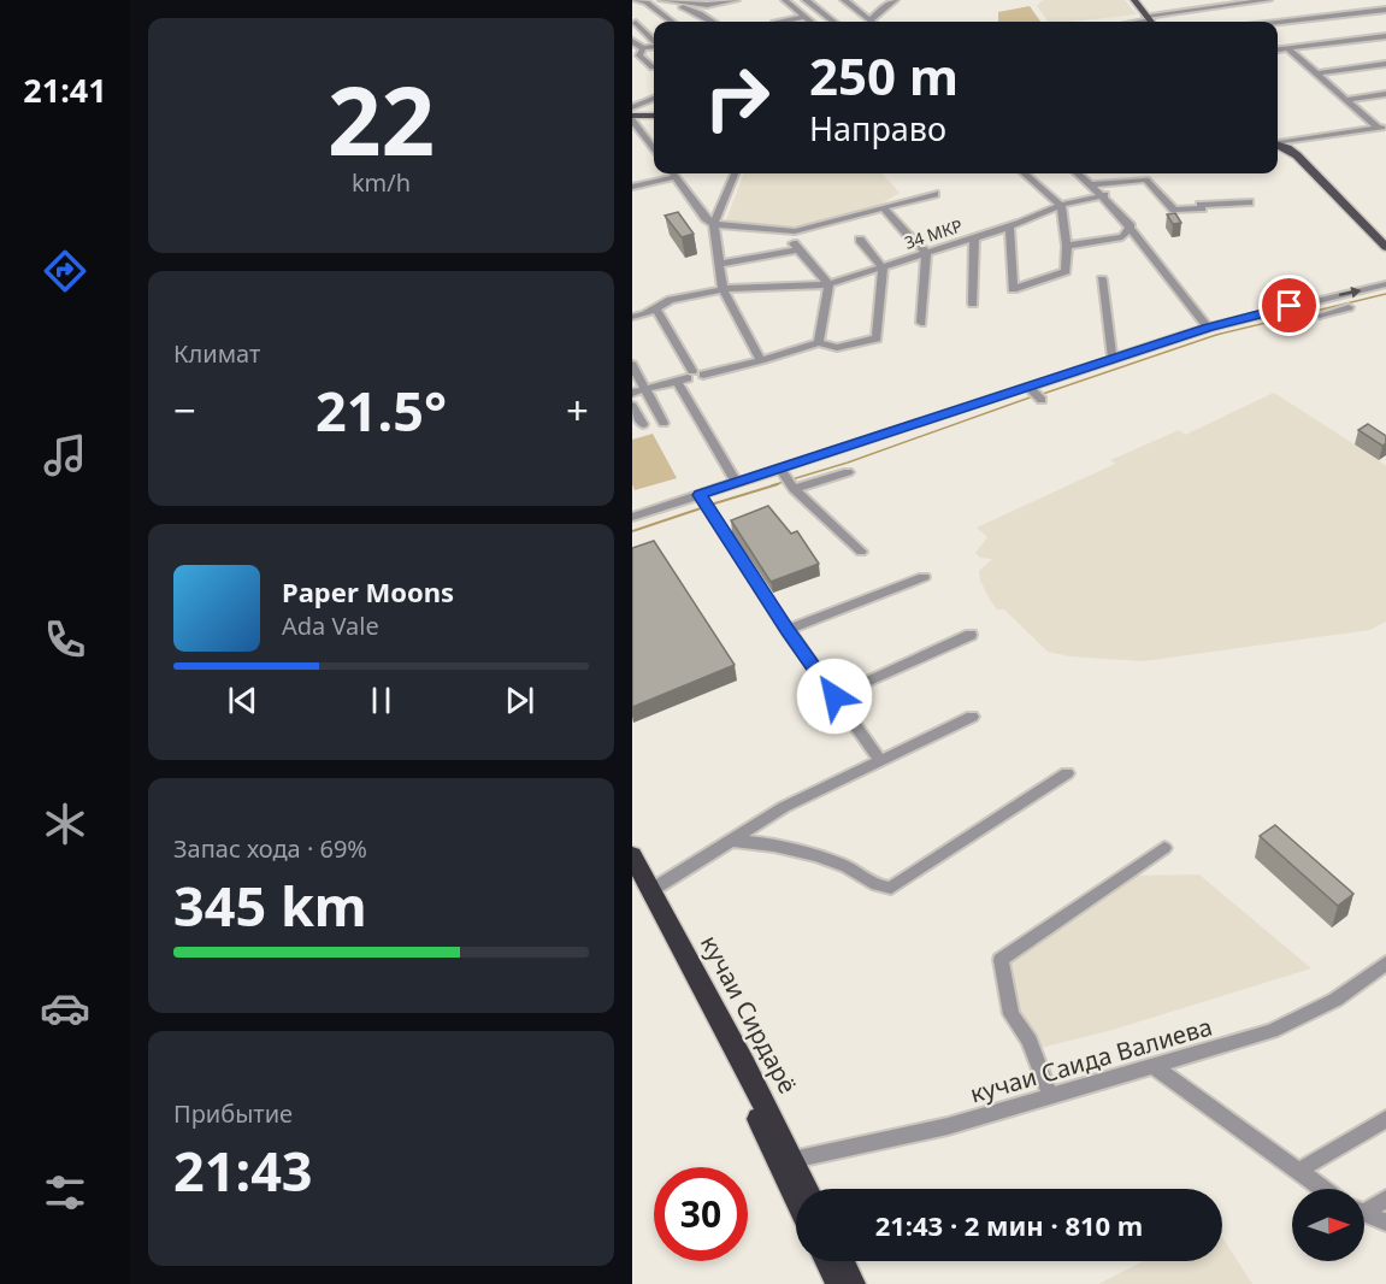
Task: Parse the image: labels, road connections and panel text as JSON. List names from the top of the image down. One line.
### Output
{"streets":{"street":["34 МКР","кучаи Саида Валиева"]},"north":"right","page":{"tabs":"21:41","tile":[["22","km/h"],"Климат",["Запас хода · 69%","345 km"],["Прибытие","21:43"]],"turn":["250 m","Направо"],"heat":["−","21.5°","+"],"song":["Paper Moons","Ada Vale"],"limit":"30","trip":"21:43 · 2 мин · 810 m"}}
